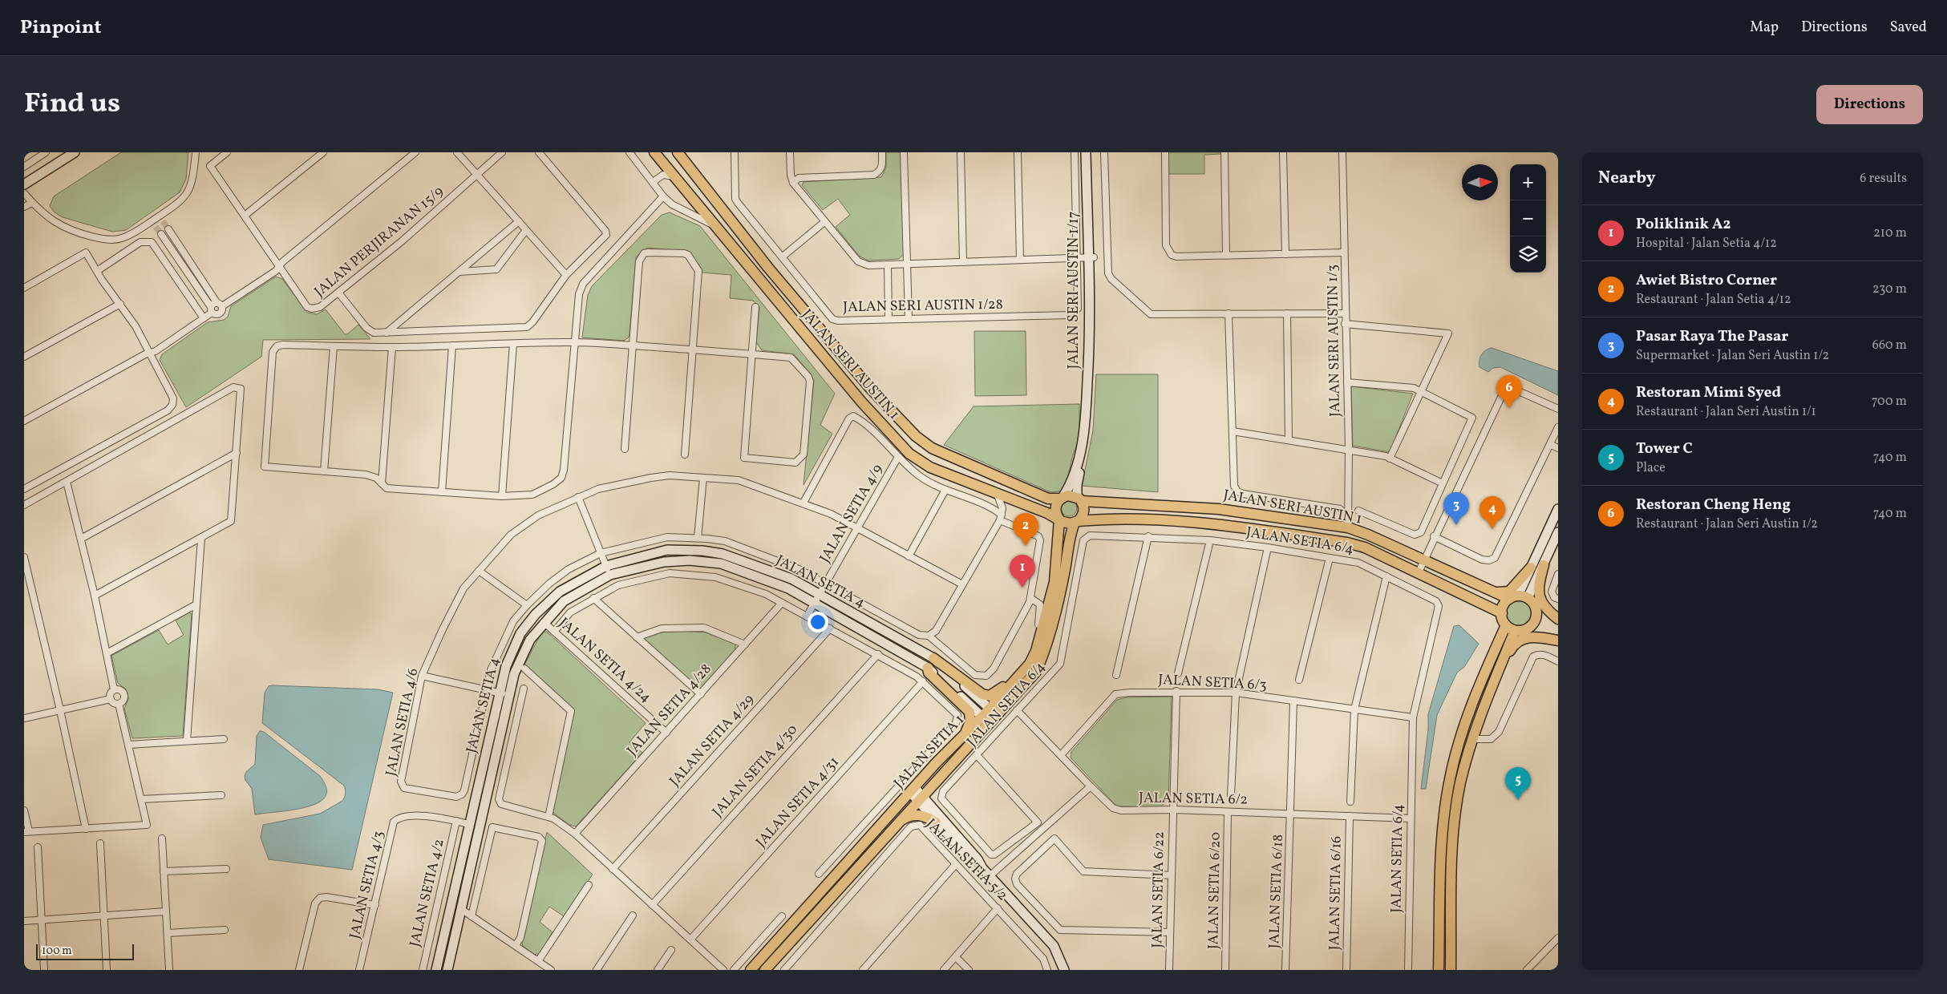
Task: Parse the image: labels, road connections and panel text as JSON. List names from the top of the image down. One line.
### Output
{"streets":{"main road":["JALAN SERI AUSTIN 1","JALAN SETIA 1"],"street":["JALAN PERJIRANAN 15/9","JALAN SERI AUSTIN 1/17","JALAN SERI AUSTIN 1/28","JALAN SERI AUSTIN 1/3","JALAN SETIA 4/9","JALAN SETIA 6/4","JALAN SETIA 4","JALAN SETIA 4/24","JALAN SETIA 6/3","JALAN SETIA 4/28","JALAN SETIA 4/6","JALAN SETIA 4/29","JALAN SETIA 4/30","JALAN SETIA 6/2","JALAN SETIA 4/31","JALAN SETIA 5/2","JALAN SETIA 4/3","JALAN SETIA 6/22","JALAN SETIA 6/20","JALAN SETIA 6/18","JALAN SETIA 4/2","JALAN SETIA 6/16"]},"crossings":[["JALAN SERI AUSTIN 1/17","JALAN SERI AUSTIN 1"],["JALAN SERI AUSTIN 1/17","JALAN SETIA 1"],["JALAN SERI AUSTIN 1/3","JALAN SERI AUSTIN 1"],["JALAN SERI AUSTIN 1","JALAN SETIA 1"],["JALAN SETIA 4/9","JALAN SETIA 4"],["JALAN SETIA 4/9","JALAN SETIA 4/6"],["JALAN SETIA 6/4","JALAN SETIA 6/3"],["JALAN SETIA 6/4","JALAN SETIA 6/2"],["JALAN SETIA 4","JALAN SETIA 4/24"],["JALAN SETIA 4","JALAN SETIA 1"],["JALAN SETIA 4","JALAN SETIA 4/3"],["JALAN SETIA 4/24","JALAN SETIA 4/28"],["JALAN SETIA 6/3","JALAN SETIA 6/2"],["JALAN SETIA 6/3","JALAN SETIA 6/22"],["JALAN SETIA 6/3","JALAN SETIA 6/18"],["JALAN SETIA 6/2","JALAN SETIA 6/22"],["JALAN SETIA 6/2","JALAN SETIA 6/20"],["JALAN SETIA 6/2","JALAN SETIA 6/18"],["JALAN SETIA 6/2","JALAN SETIA 6/16"],["JALAN SETIA 4/3","JALAN SETIA 4/2"]],"scale_bar":"100 m","north":"right","page":{"header":"Pinpoint","nav":["Map","Directions","Saved"],"title":"Find us","buttons":"Directions","heading":["Nearby","6 results"],"map_buttons":["+","−"],"list":[{"mark":"1","name":"Poliklinik A2","note":"Hospital · Jalan Setia 4/12","value":"210 m"},{"mark":"2","name":"Awiet Bistro Corner","note":"Restaurant · Jalan Setia 4/12","value":"230 m"},{"mark":"3","name":"Pasar Raya The Pasar","note":"Supermarket · Jalan Seri Austin 1/2","value":"660 m"},{"mark":"4","name":"Restoran Mimi Syed","note":"Restaurant · Jalan Seri Austin 1/1","value":"700 m"},{"mark":"5","name":"Tower C","note":"Place","value":"740 m"},{"mark":"6","name":"Restoran Cheng Heng","note":"Restaurant · Jalan Seri Austin 1/2","value":"740 m"}],"pins":["6","3","4","2","1","5"],"scale":"100 m"}}
